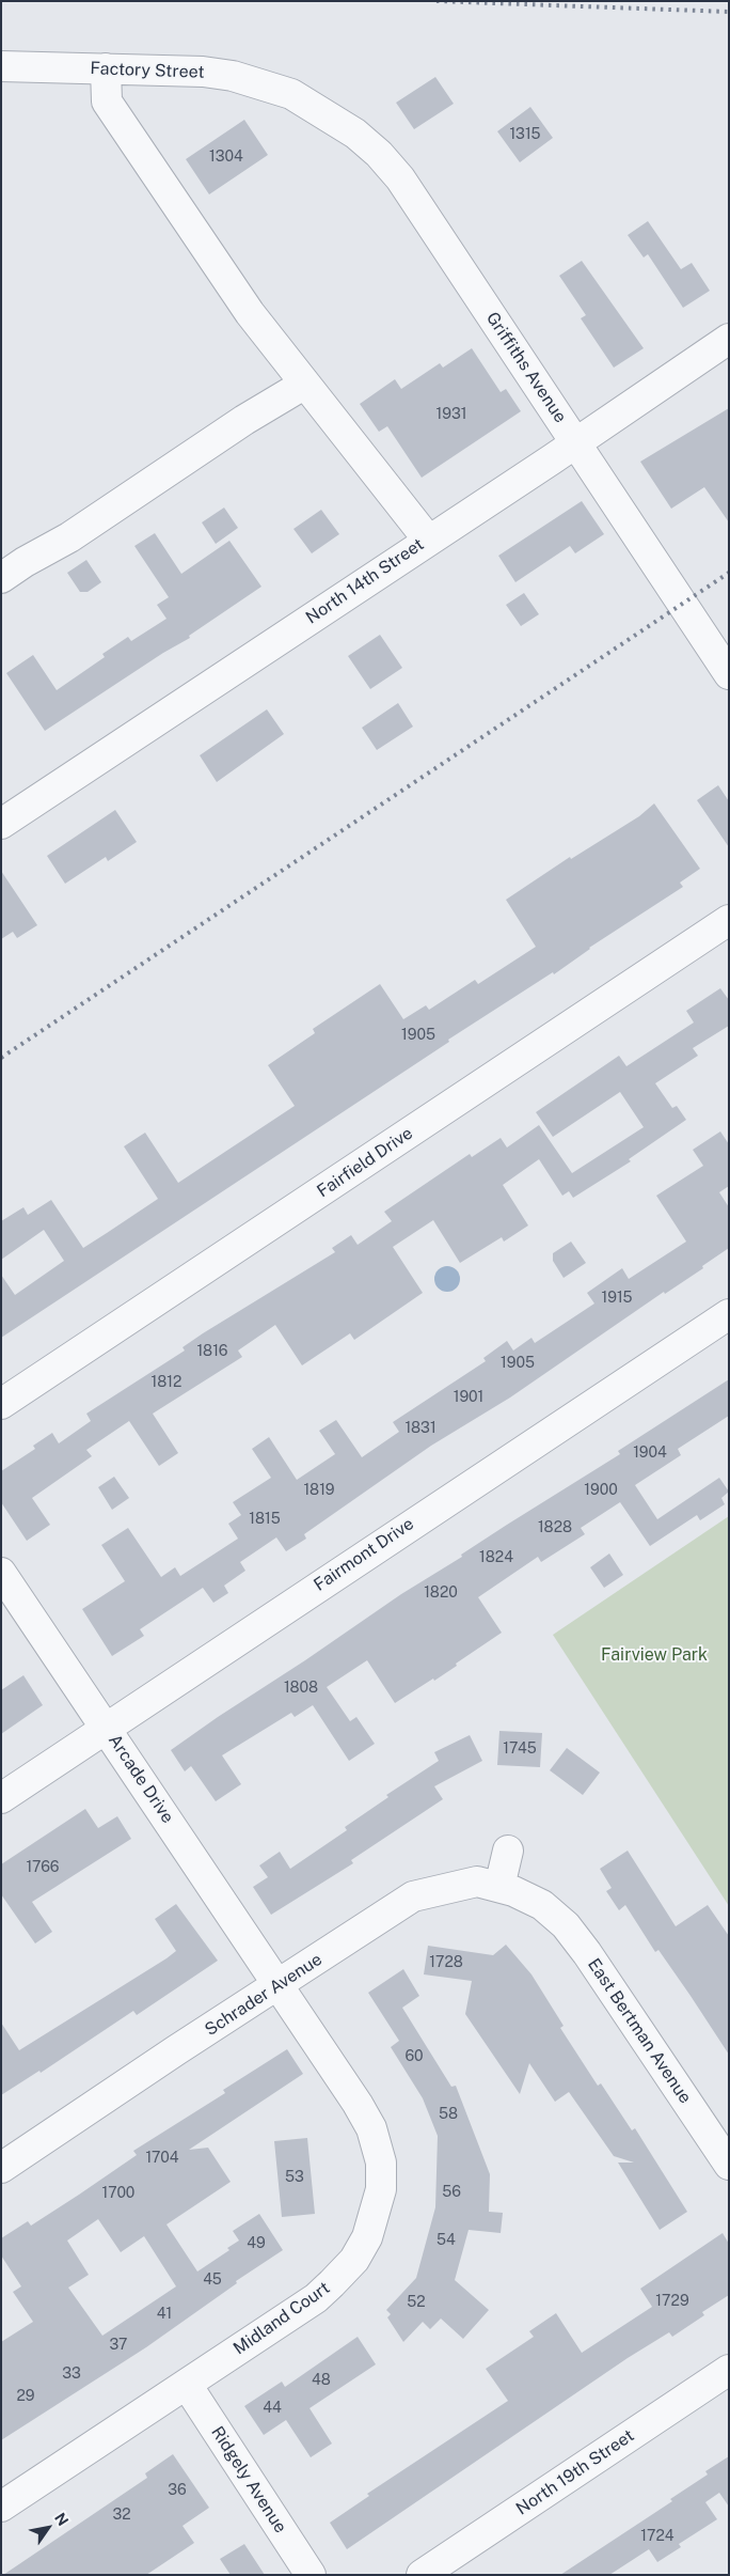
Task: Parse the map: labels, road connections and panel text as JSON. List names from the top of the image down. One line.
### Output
{"streets":{"street":["Factory Street","Griffiths Avenue","North 14th Street","Fairfield Drive","Fairmont Drive","Arcade Drive","Schrader Avenue","East Bertman Avenue","Midland Court","North 19th Street","Ridgely Avenue"]},"crossings":[["Factory Street","Griffiths Avenue"],["Griffiths Avenue","North 14th Street"],["Fairmont Drive","Arcade Drive"],["Arcade Drive","Schrader Avenue"],["Arcade Drive","Midland Court"],["Schrader Avenue","East Bertman Avenue"],["Schrader Avenue","Midland Court"],["Midland Court","Ridgely Avenue"]],"parks":["Fairview Park"],"house_numbers":["1315","1304","1931","1905","1915","1816","1905","1812","1901","1831","1904","1819","1900","1815","1828","1824","1820","1808","1745","1766","1728","60","58","1704","53","56","1700","54","49","45","1729","52","41","37","33","48","29","44","36","32","1724"],"north":"top right"}
